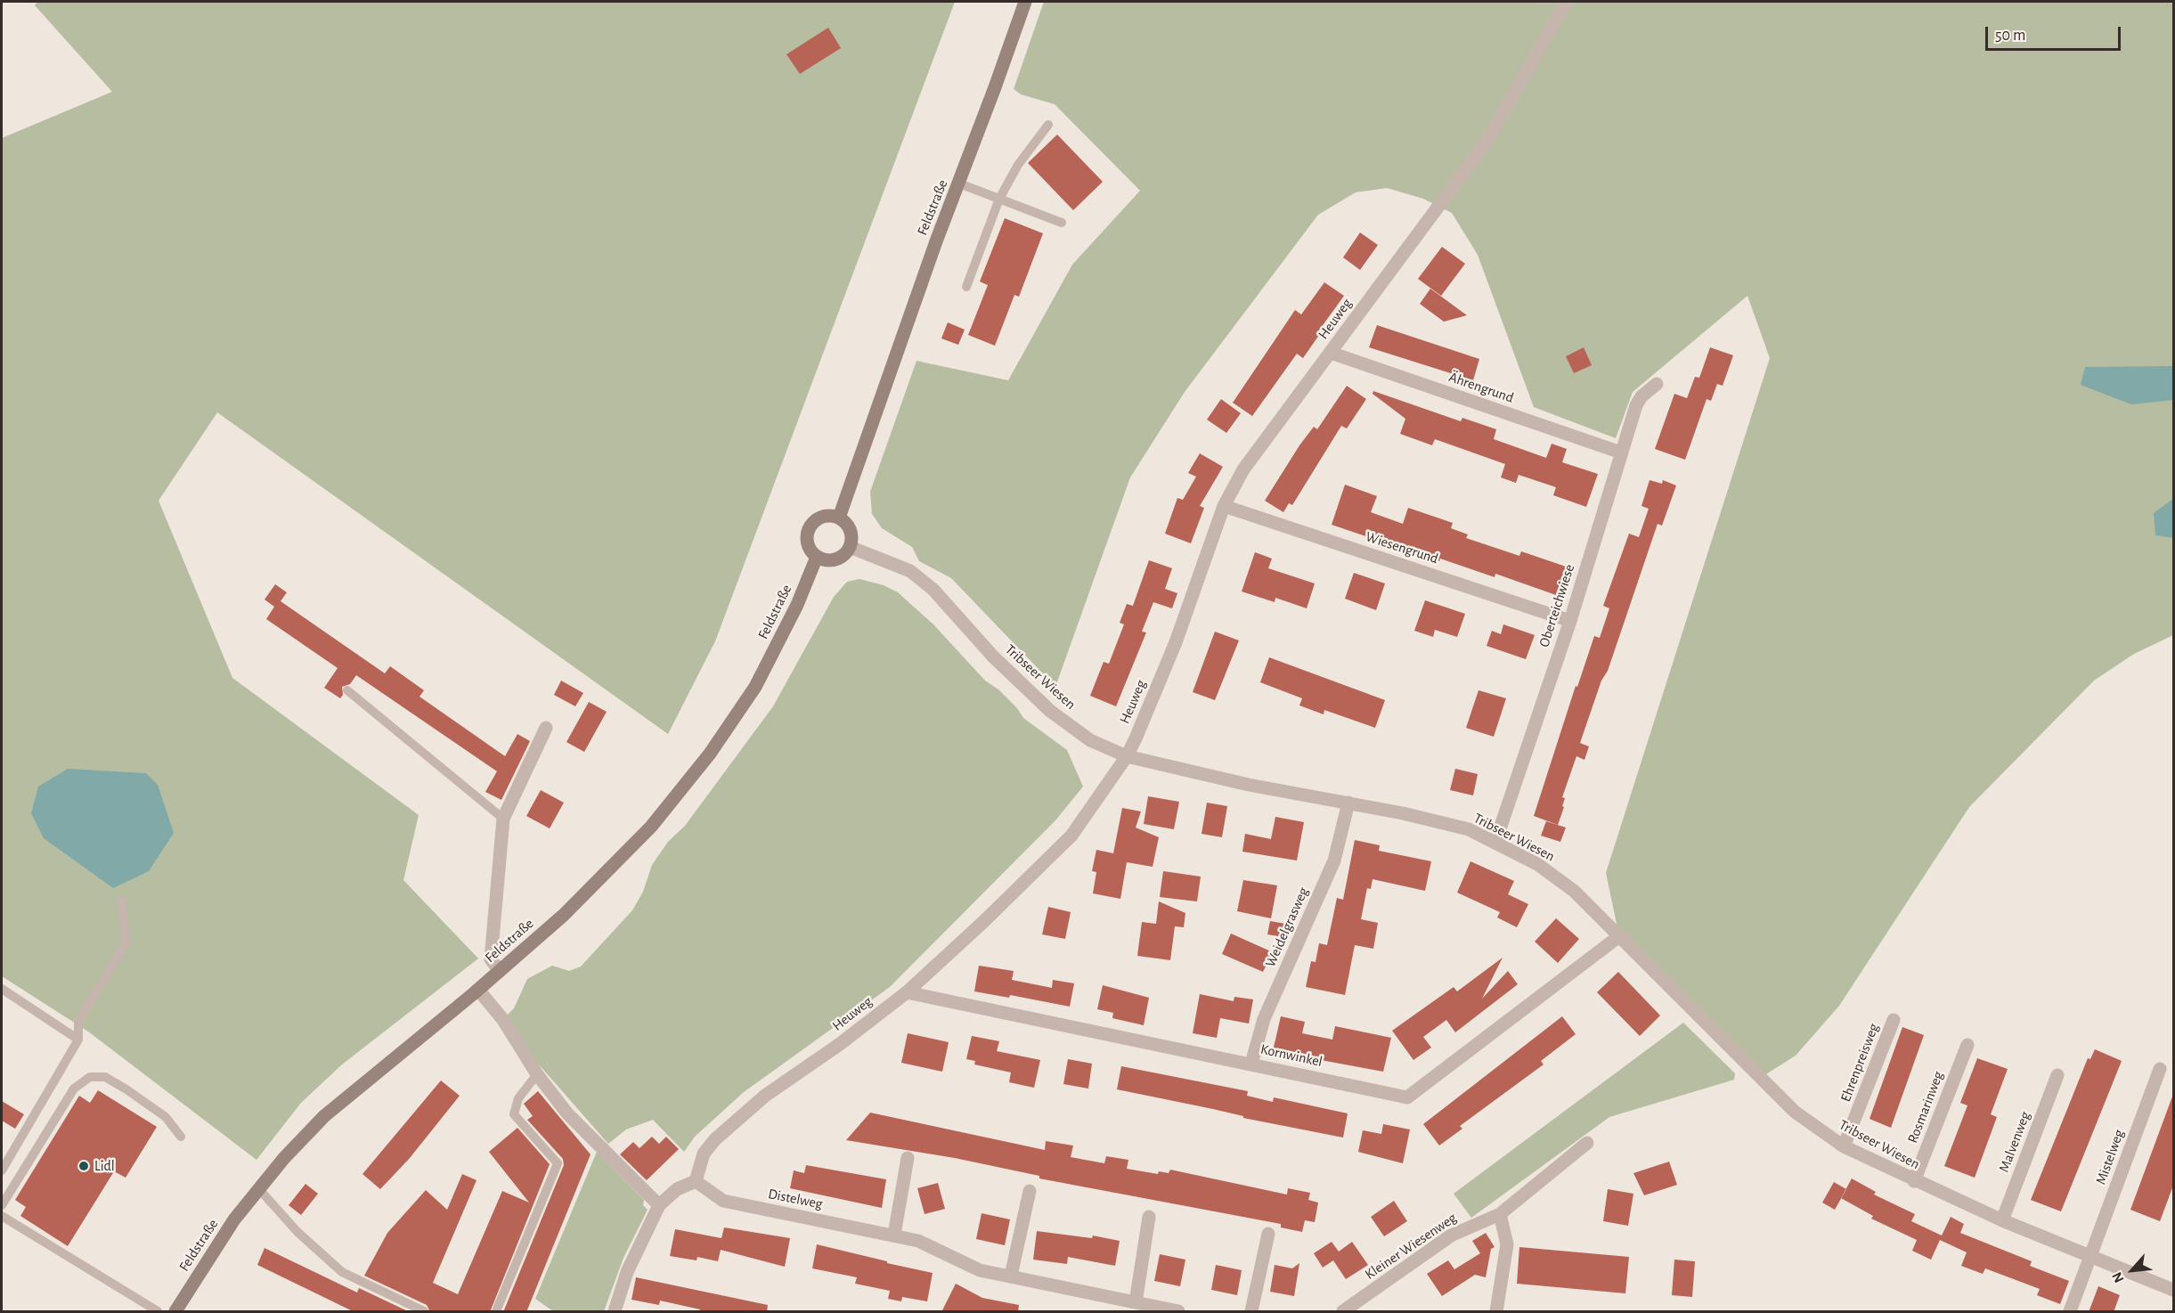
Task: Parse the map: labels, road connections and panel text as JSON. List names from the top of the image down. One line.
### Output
{"streets":{"main road":["Feldstraße"],"street":["Heuweg","Ährengrund","Wiesengrund","Oberteichwiese","Tribseer Wiesen","Weidelgrasweg","Kornwinkel","Ehrenpreisweg","Rosmarinweg","Malvenweg","Mistelweg","Distelweg","Kleiner Wiesenweg"]},"crossings":[["Feldstraße","Tribseer Wiesen"],["Heuweg","Ährengrund"],["Heuweg","Wiesengrund"],["Heuweg","Tribseer Wiesen"],["Heuweg","Kornwinkel"],["Heuweg","Distelweg"],["Ährengrund","Oberteichwiese"],["Wiesengrund","Oberteichwiese"],["Oberteichwiese","Tribseer Wiesen"],["Tribseer Wiesen","Weidelgrasweg"],["Tribseer Wiesen","Kornwinkel"],["Tribseer Wiesen","Ehrenpreisweg"],["Tribseer Wiesen","Rosmarinweg"],["Tribseer Wiesen","Malvenweg"],["Tribseer Wiesen","Mistelweg"],["Weidelgrasweg","Kornwinkel"]],"places":["Lidl"],"scale_bar":"50 m","north":"bottom left"}
